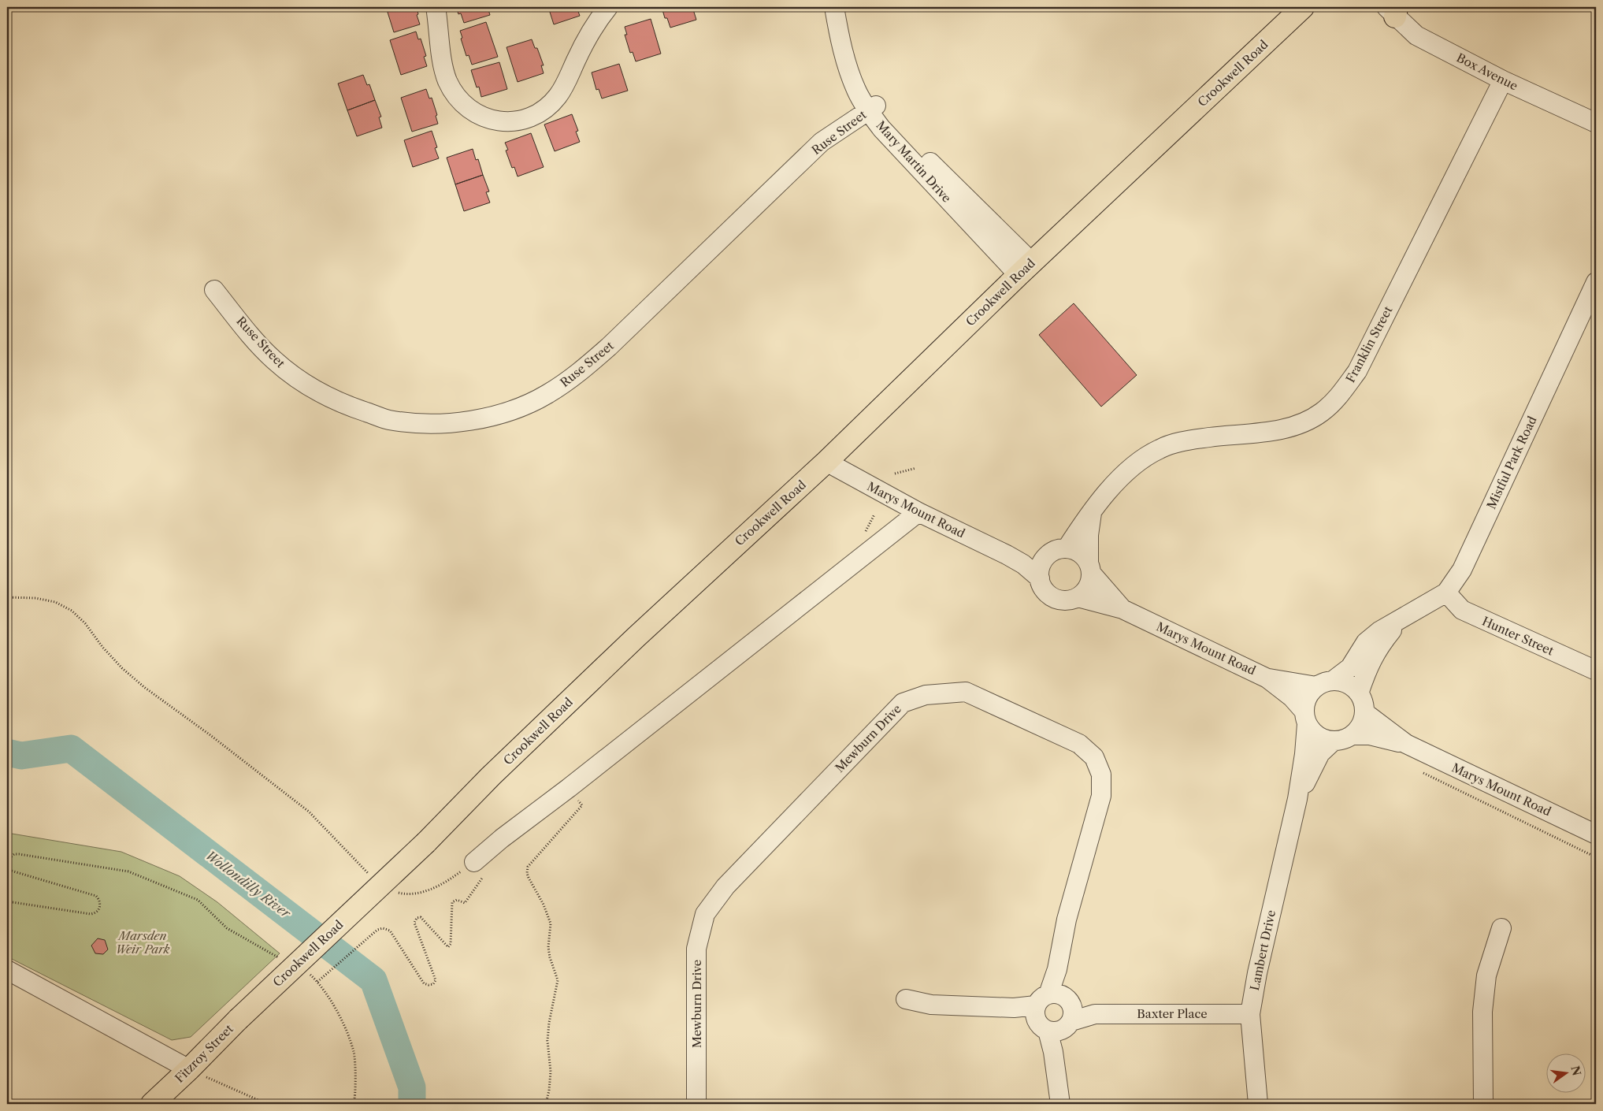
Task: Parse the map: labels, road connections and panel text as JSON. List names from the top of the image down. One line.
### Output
{"streets":{"main road":["Crookwell Road","Fitzroy Street"],"street":["Box Avenue","Ruse Street","Mary Martin Drive","Franklin Street","Mistful Park Road","Marys Mount Road","Hunter Street","Mewburn Drive","Lambert Drive","Baxter Place"]},"crossings":[["Box Avenue","Franklin Street"],["Crookwell Road","Mary Martin Drive"],["Crookwell Road","Marys Mount Road"],["Crookwell Road","Fitzroy Street"],["Ruse Street","Mary Martin Drive"],["Franklin Street","Marys Mount Road"],["Mistful Park Road","Marys Mount Road"],["Mistful Park Road","Hunter Street"],["Mistful Park Road","Lambert Drive"],["Marys Mount Road","Lambert Drive"],["Mewburn Drive","Baxter Place"],["Lambert Drive","Baxter Place"]],"water":["Wollondilly River"],"parks":["Marsden Weir Park"],"north":"right"}
